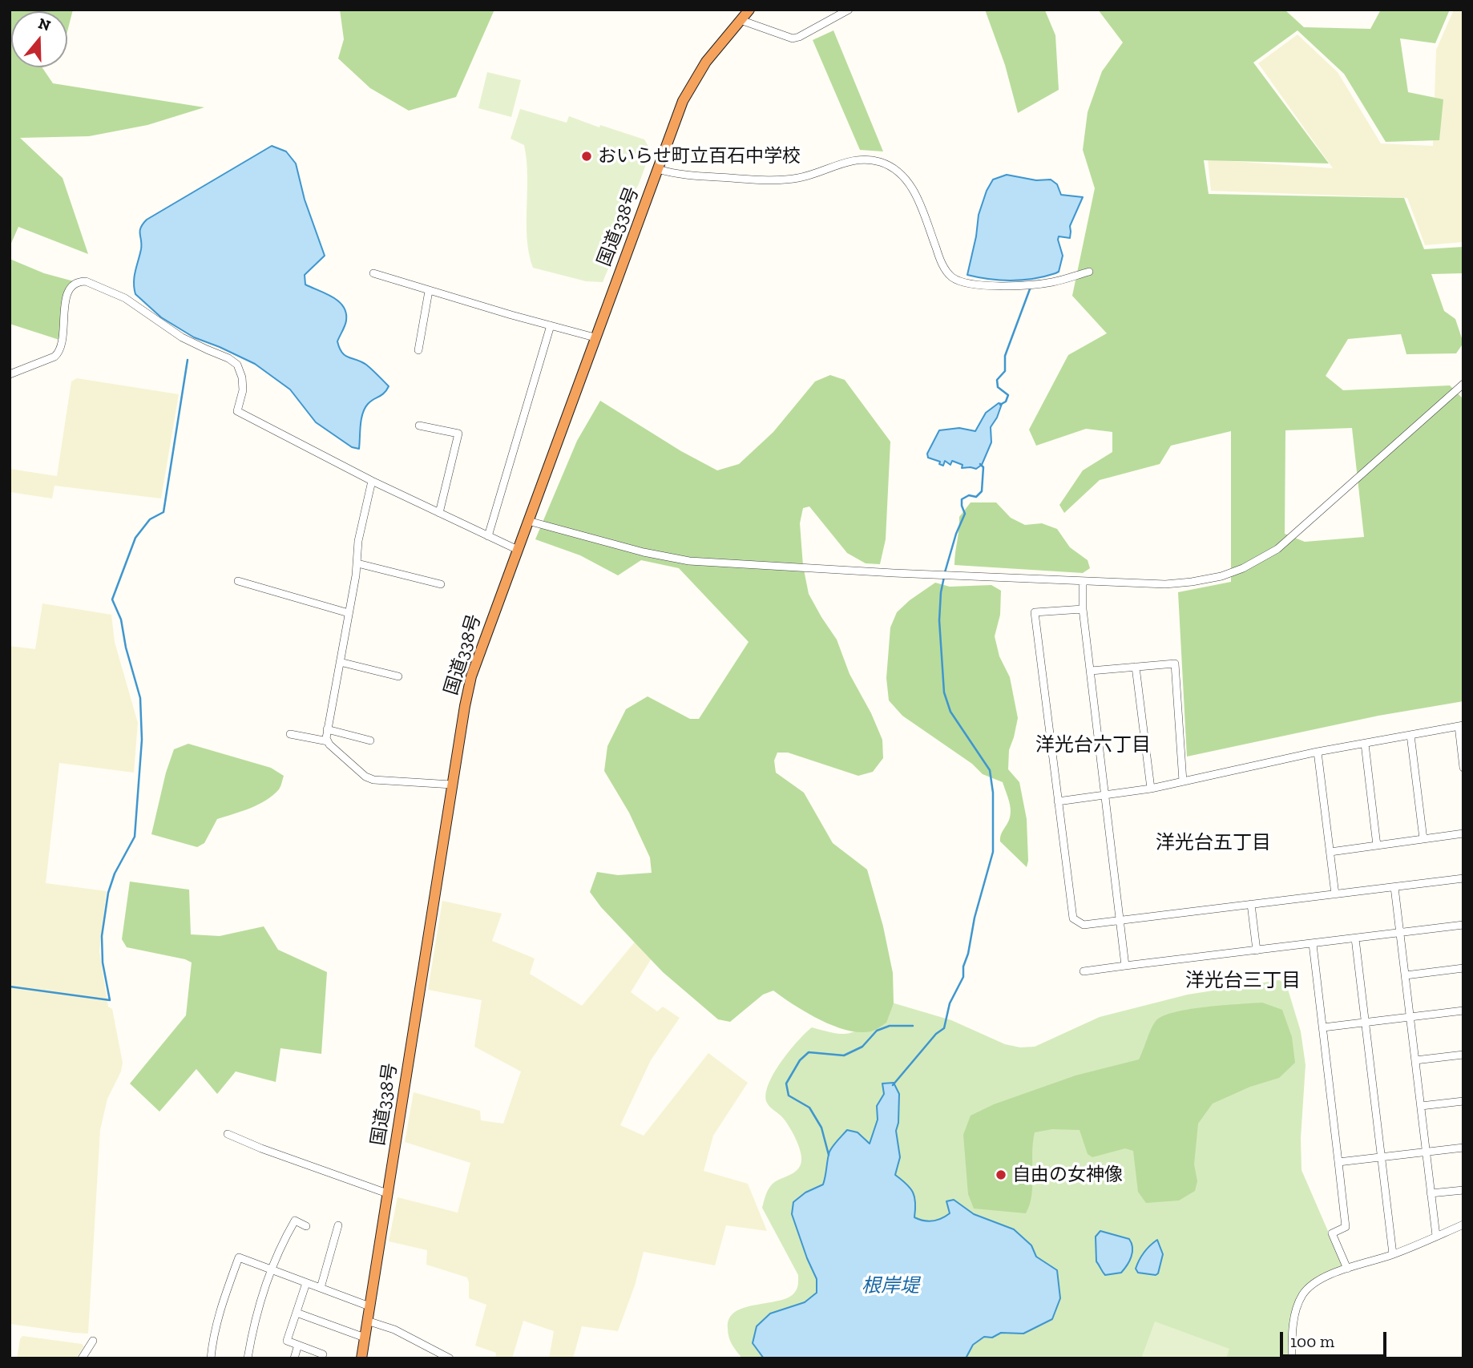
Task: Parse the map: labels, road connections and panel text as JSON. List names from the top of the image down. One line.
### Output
{"streets":{"highway":["国道338号"]},"districts":["洋光台六丁目","洋光台五丁目","洋光台三丁目"],"water":["根岸堤"],"places":["おいらせ町立百石中学校","自由の女神像"],"scale_bar":"100 m","north":"top"}
